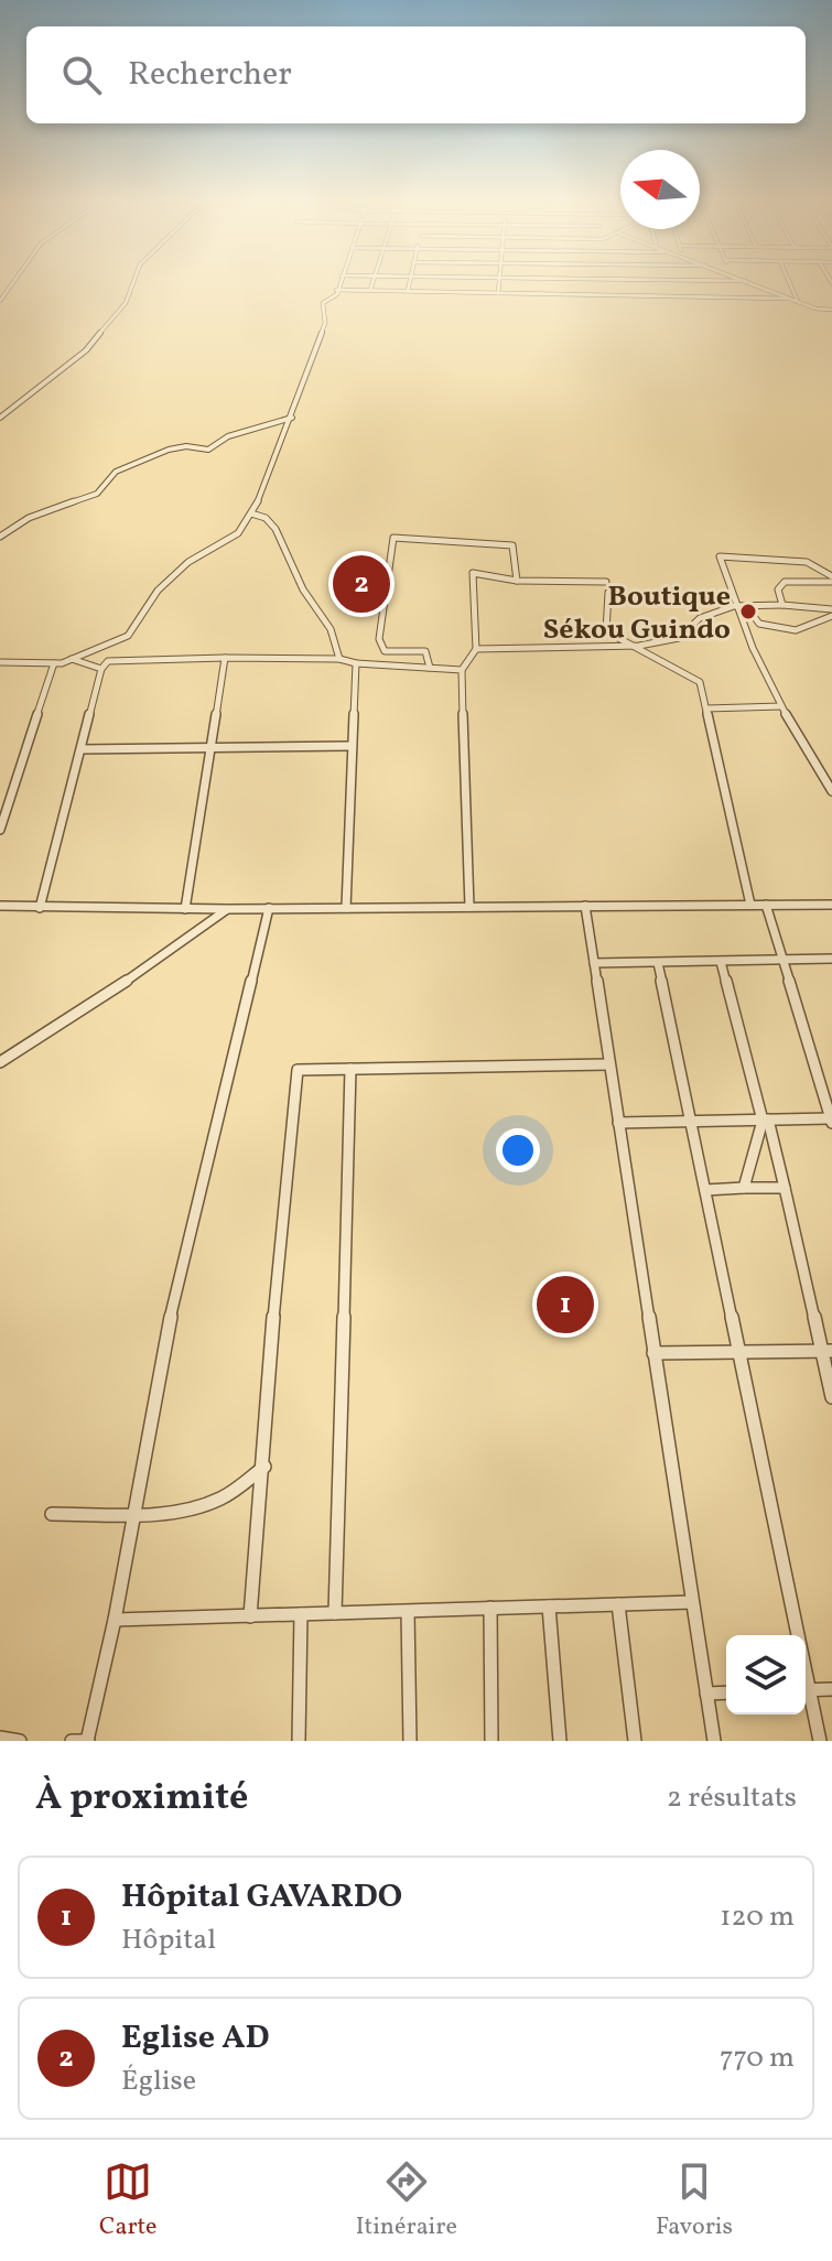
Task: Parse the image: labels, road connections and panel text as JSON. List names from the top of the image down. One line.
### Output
{"places":["Boutique Sékou Guindo"],"north":"left","page":{"search":"Rechercher","pins":["2","1"],"heading":["À proximité","2 résultats"],"list":[{"mark":"1","name":"Hôpital GAVARDO","note":"Hôpital","value":"120 m"},{"mark":"2","name":"Eglise AD","note":"Église","value":"770 m"}],"nav":["Carte","Itinéraire","Favoris"]}}
